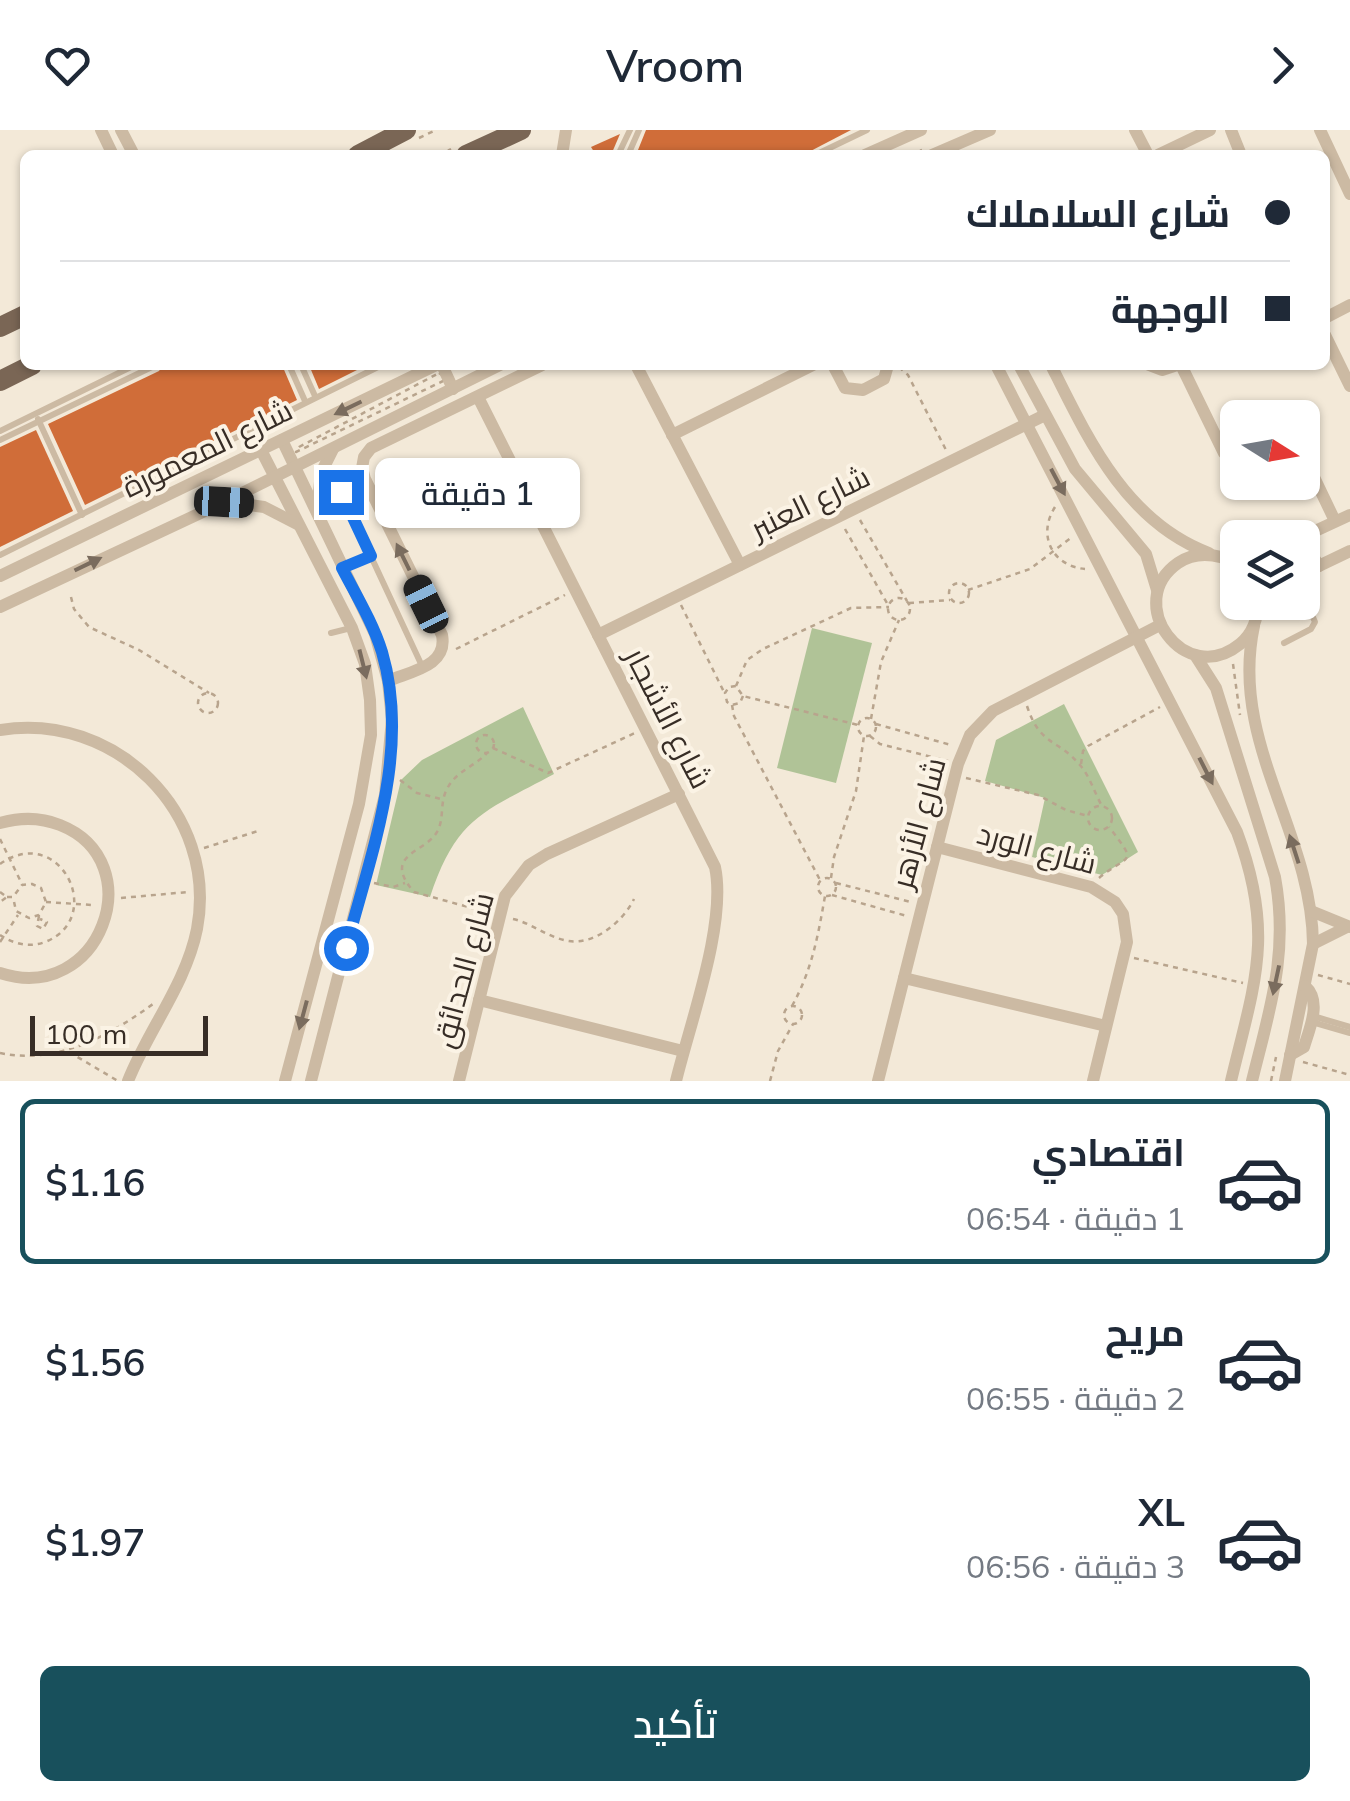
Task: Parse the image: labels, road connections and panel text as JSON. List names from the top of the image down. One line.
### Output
{"streets":{"street":["شارع المعمورة","شارع العنبر","شارع الأشجار","شارع الأزهر","شارع الورد","شارع الحدائق"]},"crossings":[["شارع العنبر","شارع الأشجار"],["شارع الأشجار","شارع الحدائق"],["شارع الأزهر","شارع الورد"]],"scale_bar":"100 m","north":"right","page":{"header":"Vroom","banner":["شارع السلاملاك","الوجهة"],"bubble":"1 دقيقة","scale":"100 m","list":[{"name":"اقتصادي","note":"1 دقيقة · 06:54","value":"$1.16"},{"name":"مريح","note":"2 دقيقة · 06:55","value":"$1.56"},{"name":"XL","note":"3 دقيقة · 06:56","value":"$1.97"}],"buttons":"تأكيد"}}
